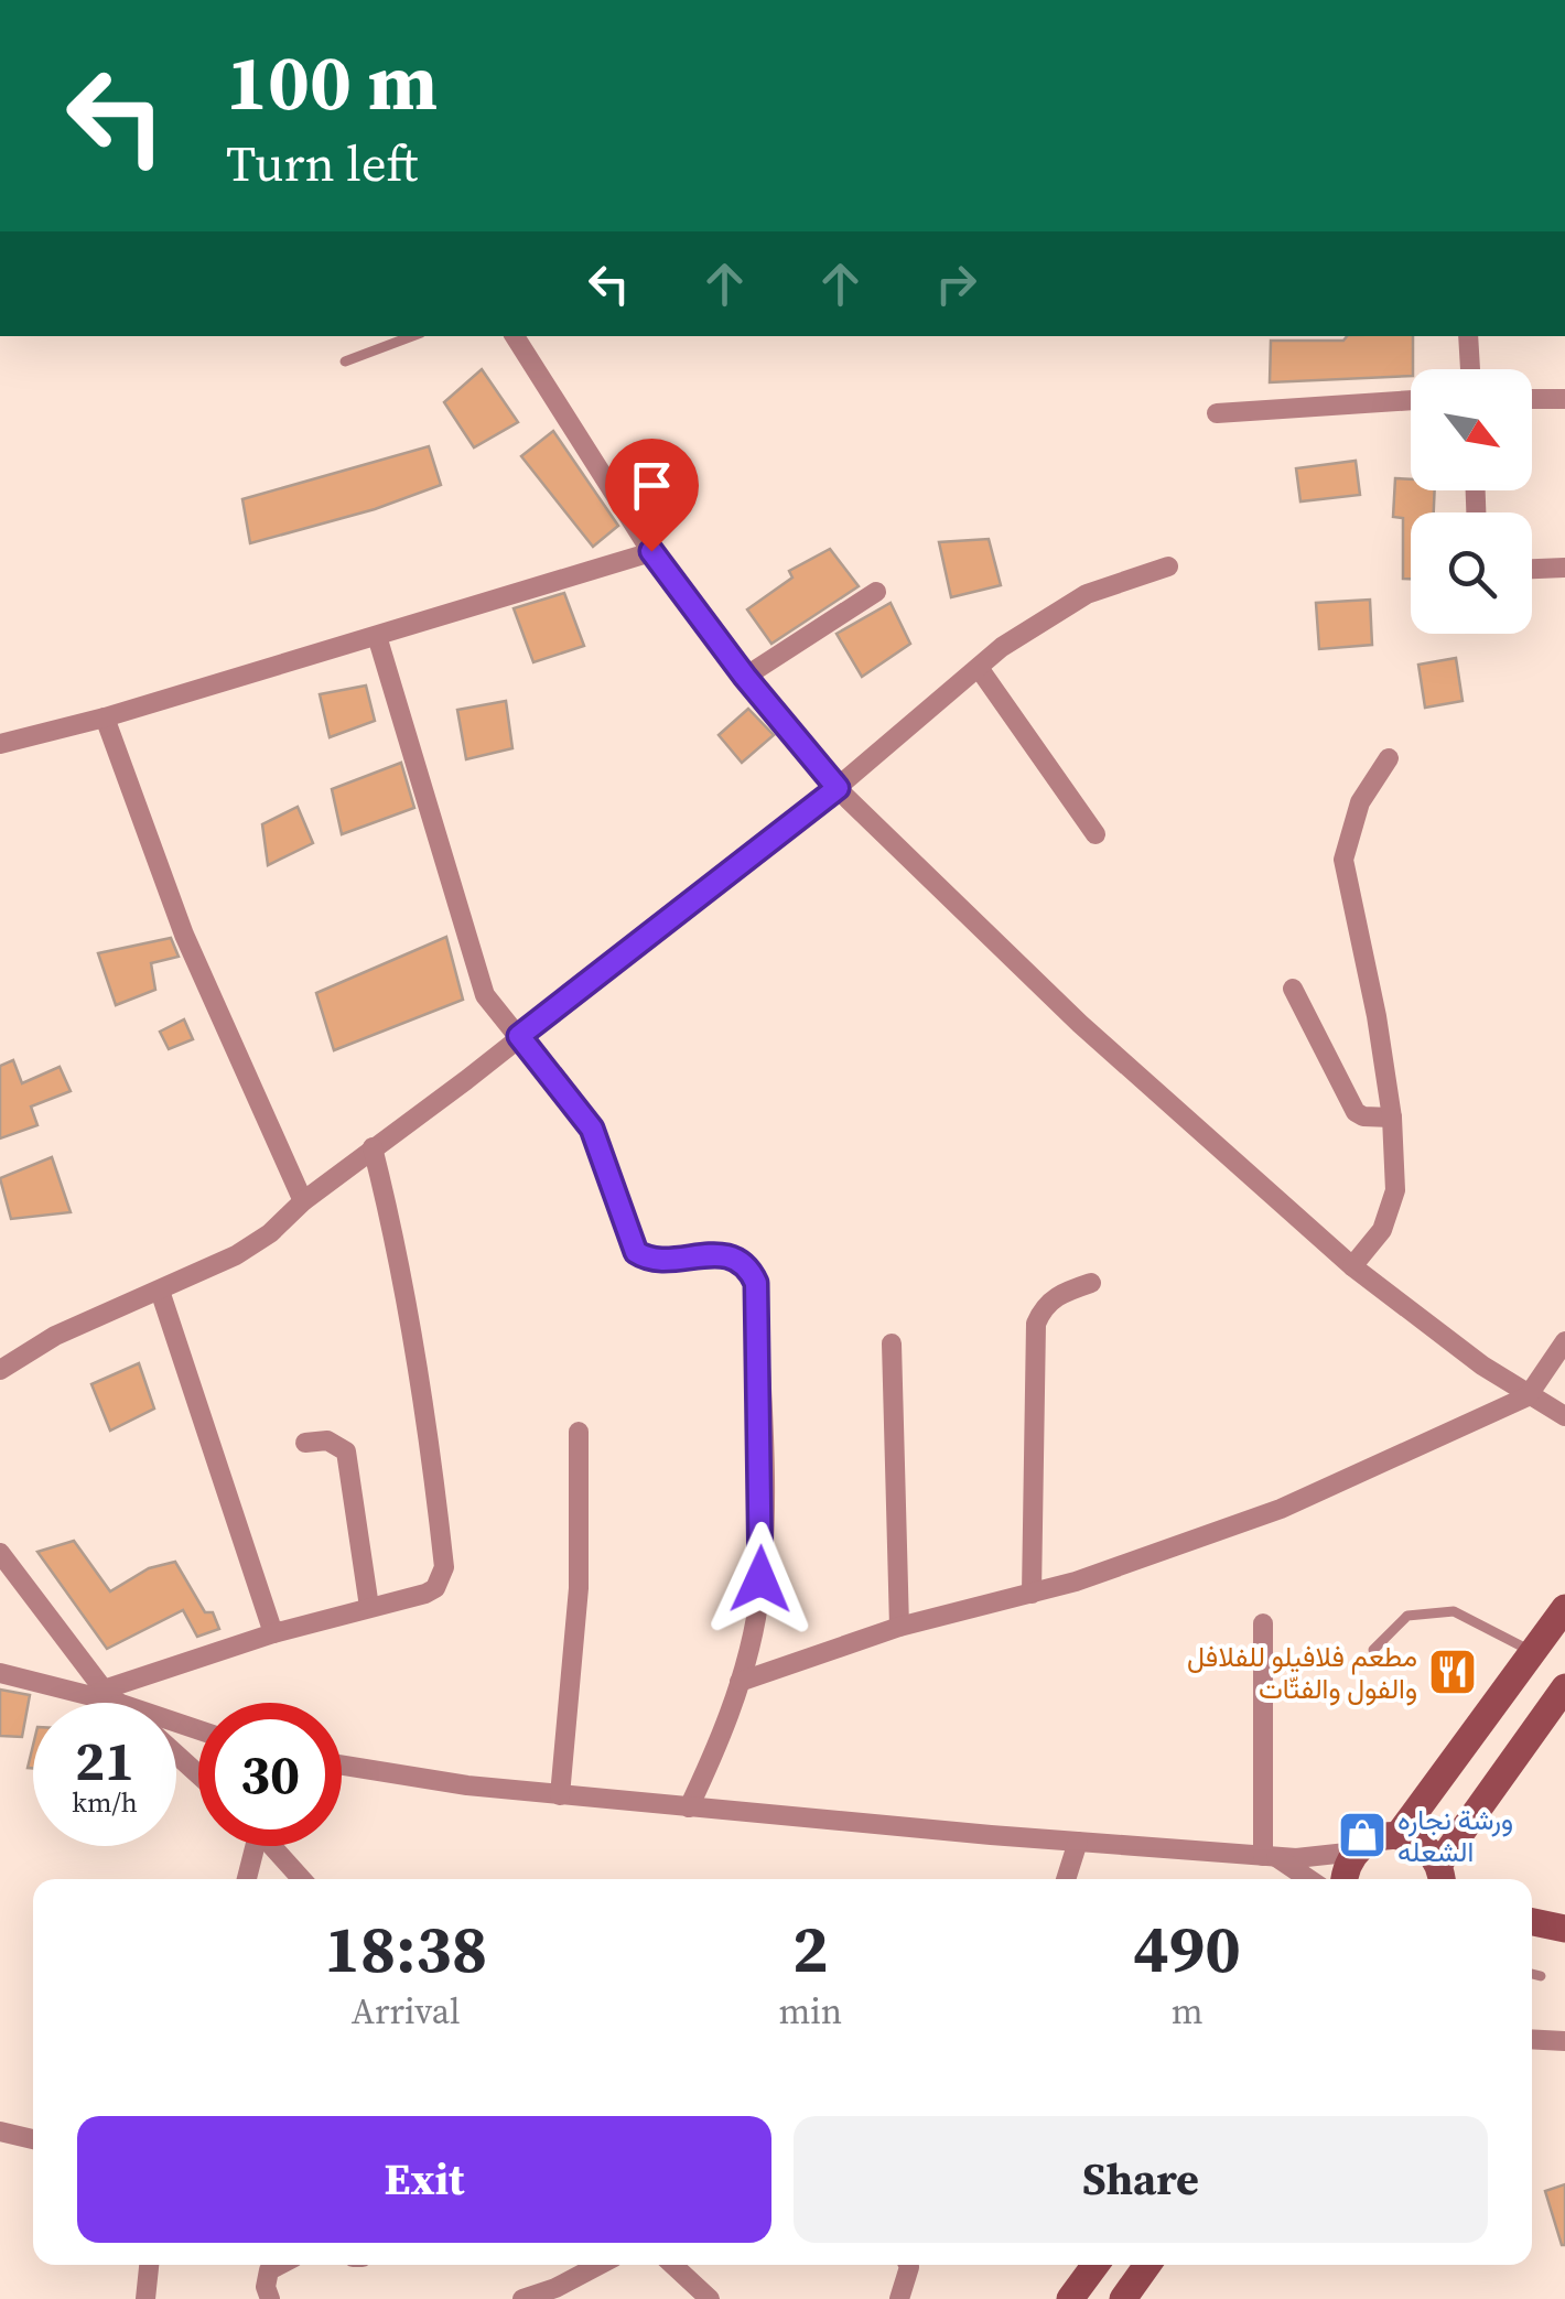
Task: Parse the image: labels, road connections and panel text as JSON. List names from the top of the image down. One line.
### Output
{"places":{"restaurant":["مطعم فلافيلو للفلافل والفول والفتّات"],"shop":["ورشة نجاره الشعله"]},"north":"bottom right","page":{"turn":["100 m","Turn left"],"speed":"21 km/h","limit":"30","eta":["18:38","Arrival","2","min","490","m"],"buttons":["Exit","Share"]}}
